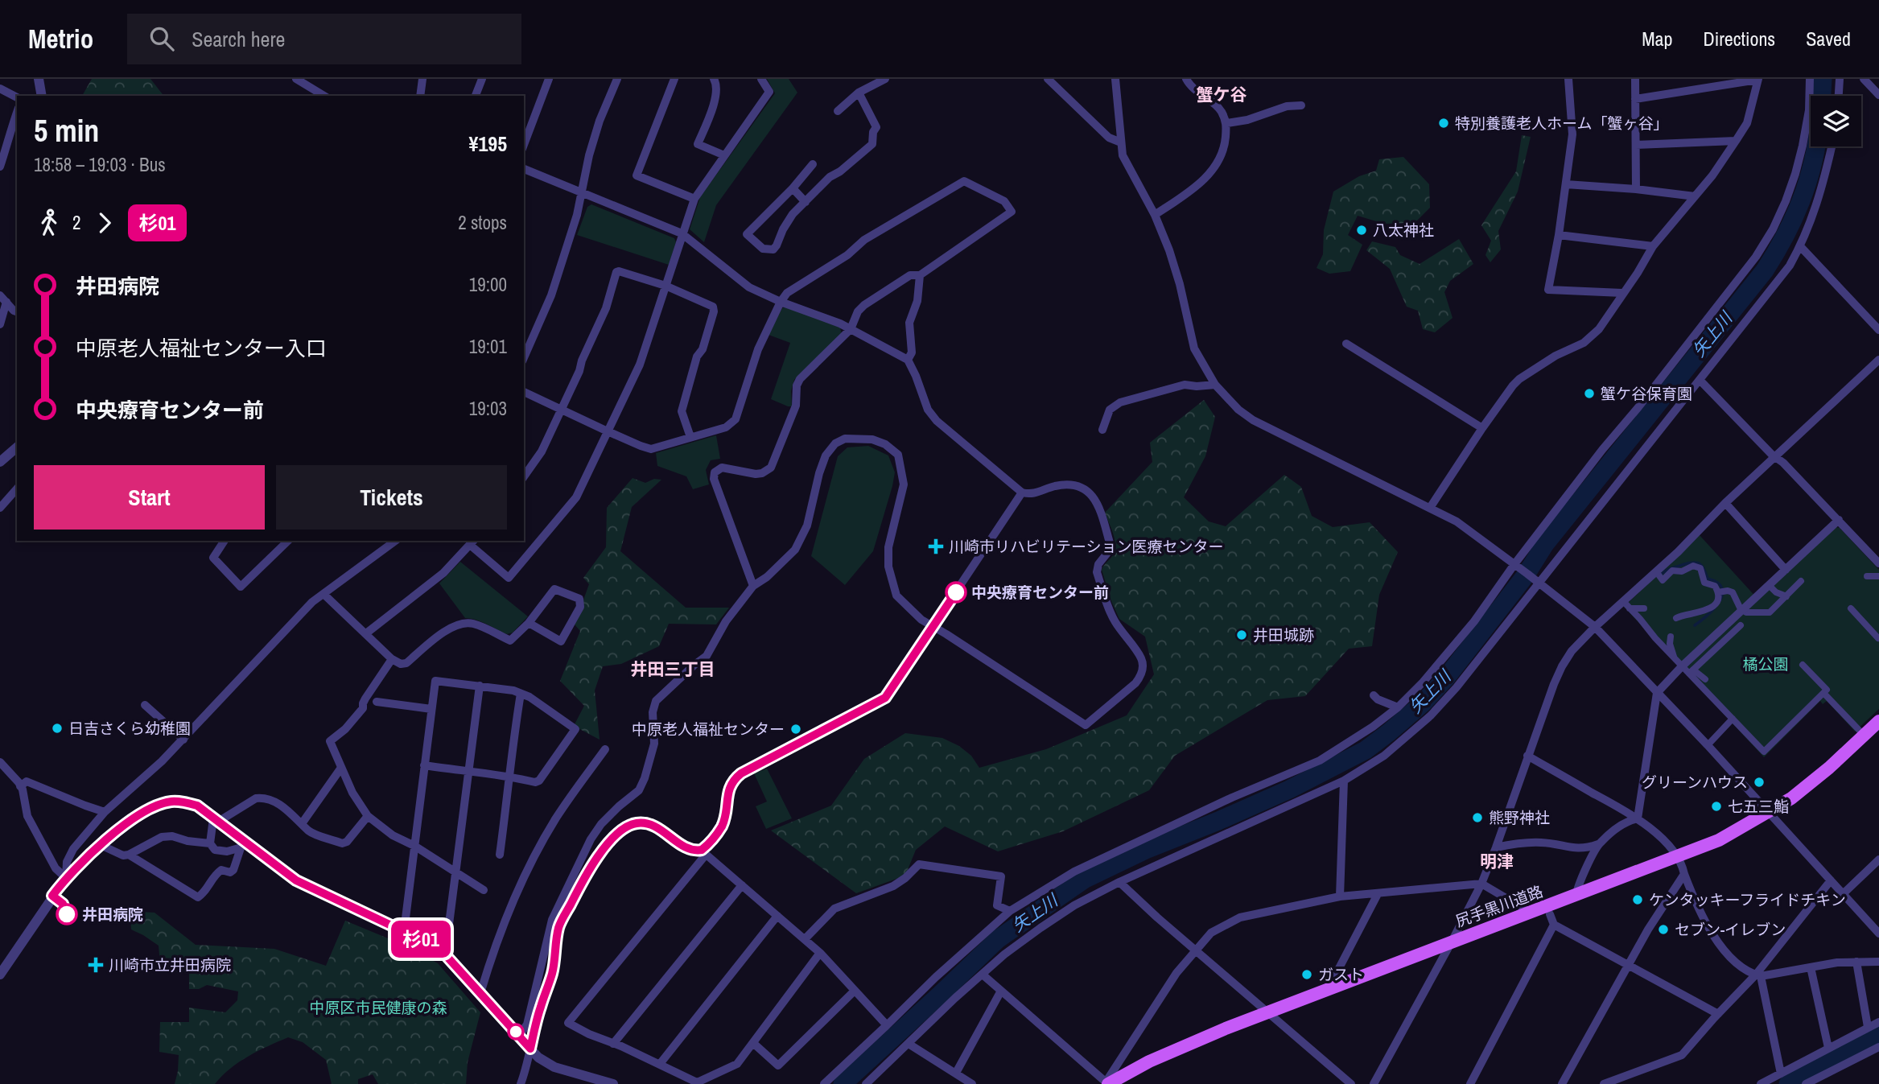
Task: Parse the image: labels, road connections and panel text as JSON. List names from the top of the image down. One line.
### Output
{"streets":{"main road":["尻手黒川道路"]},"districts":["蟹ケ谷","井田三丁目","明津"],"water":["矢上川"],"parks":["橘公園","中原区市民健康の森"],"places":{"other":["特別養護老人ホーム「蟹ヶ谷」","八太神社","蟹ケ谷保育園","中央療育センター前","井田城跡","日吉さくら幼稚園","中原老人福祉センター","グリーンハウス","七五三鮨","熊野神社","ケンタッキーフライドチキン","井田病院","セブン-イレブン","ガスト"],"health":["川崎市リハビリテーション医療センター","川崎市立井田病院"]},"lines":["bus line 杉01"],"page":{"header":"Metrio","search":"Search here","nav":["Map","Directions","Saved"],"on_map":"杉01","heading":["5 min","18:58 – 19:03 · Bus","¥195"],"legs":["2","杉01","2 stops"],"list":[{"name":"井田病院","value":"19:00"},{"name":"中原老人福祉センター入口","value":"19:01"},{"name":"中央療育センター前","value":"19:03"}],"buttons":["Start","Tickets"]}}
